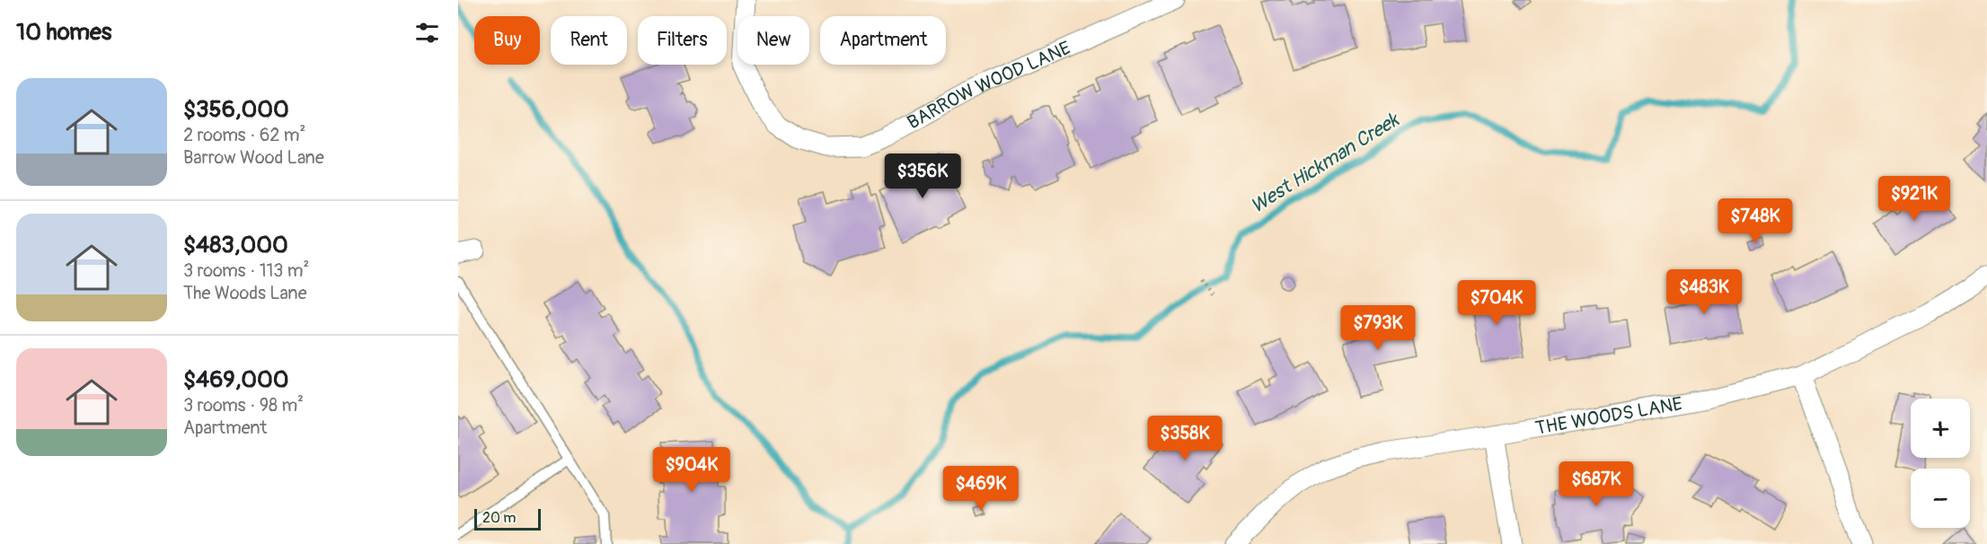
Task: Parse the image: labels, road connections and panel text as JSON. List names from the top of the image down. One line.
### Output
{"streets":{"street":["BARROW WOOD LANE","THE WOODS LANE"]},"water":["West Hickman Creek"],"scale_bar":"20 m","page":{"heading":"10 homes","chip":["Buy","Rent","Filters","New","Apartment"],"list":[{"name":"$356,000","note":"2 rooms · 62 m² · Barrow Wood Lane"},{"name":"$483,000","note":"3 rooms · 113 m² · The Woods Lane"},{"name":"$469,000","note":"3 rooms · 98 m² · Apartment"}],"price":["$356K","$921K","$748K","$483K","$704K","$793K","$358K","$904K","$687K","$469K"],"map_buttons":["+","−"],"scale":"20 m"}}
